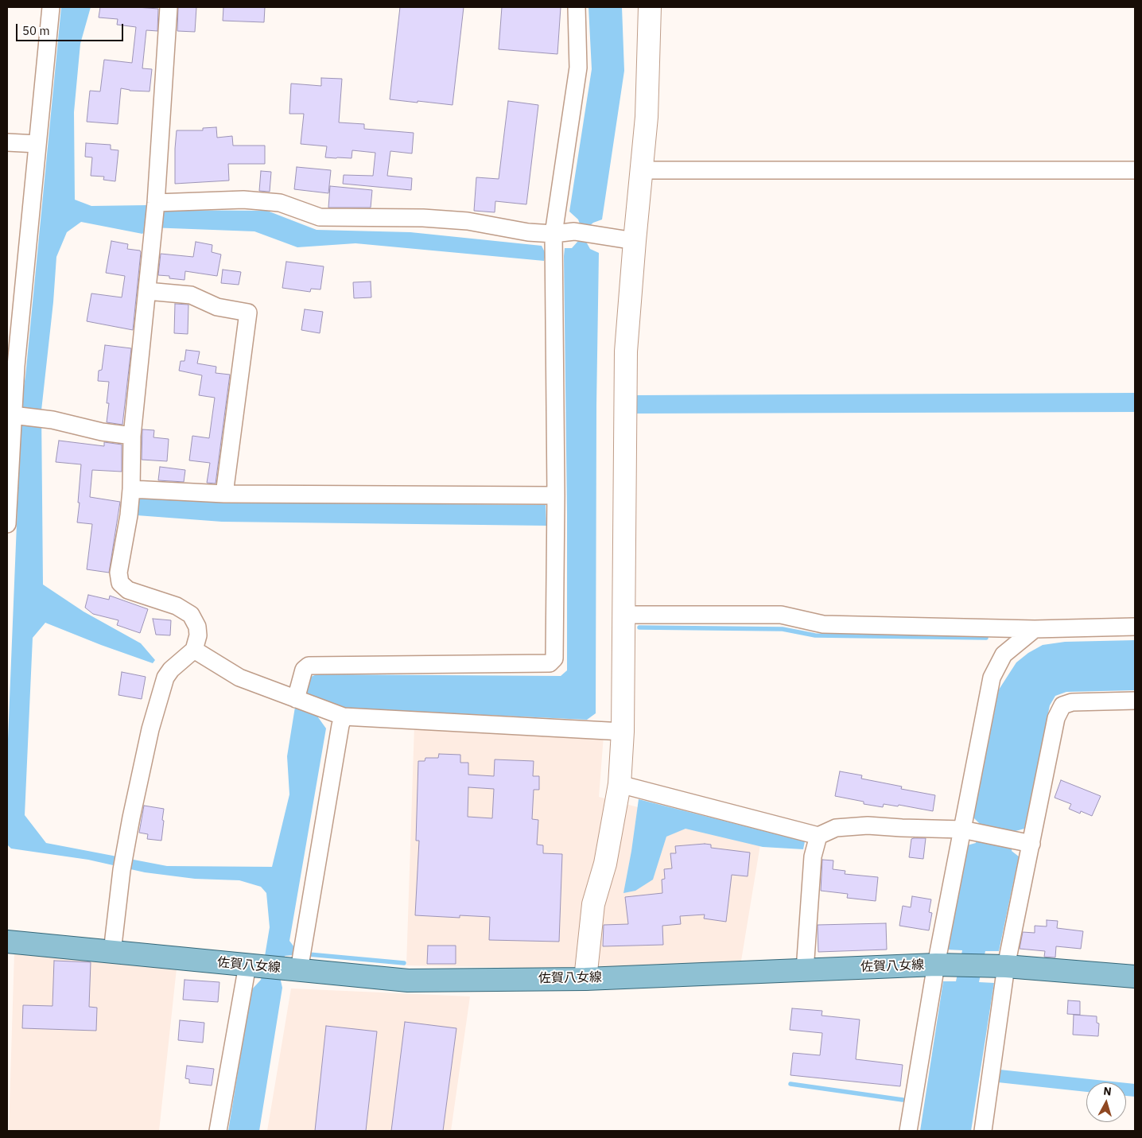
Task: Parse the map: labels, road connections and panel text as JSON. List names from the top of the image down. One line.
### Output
{"streets":{"main road":["佐賀八女線"]},"scale_bar":"50 m","north":"top"}
